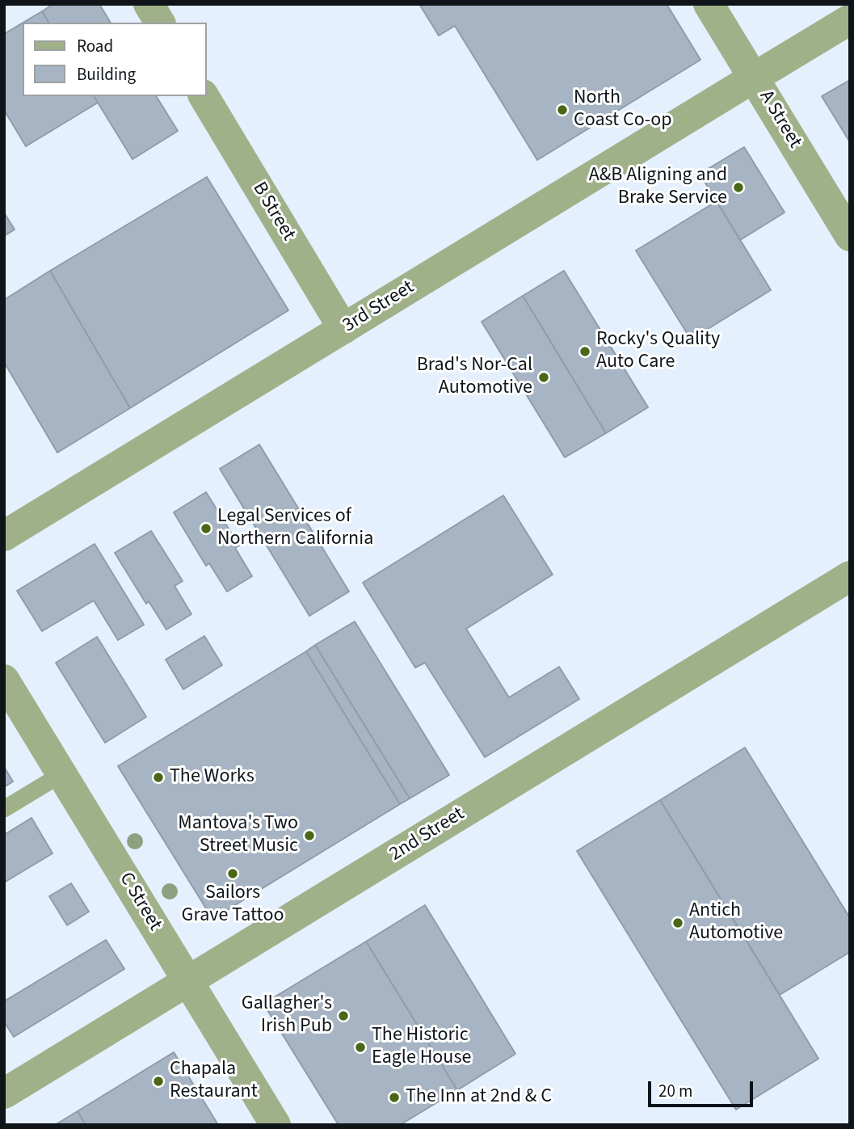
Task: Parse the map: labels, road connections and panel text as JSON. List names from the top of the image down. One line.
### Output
{"streets":{"street":["A Street","B Street","3rd Street","2nd Street","C Street"]},"crossings":[["A Street","3rd Street"],["B Street","3rd Street"],["2nd Street","C Street"]],"places":["North Coast Co-op","A&B Aligning and Brake Service","Rocky's Quality Auto Care","Brad's Nor-Cal Automotive","Legal Services of Northern California","The Works","Mantova's Two Street Music","Sailors Grave Tattoo","Antich Automotive","Gallagher's Irish Pub","The Historic Eagle House","Chapala Restaurant","The Inn at 2nd & C"],"legend":["Road","Building"],"scale_bar":"20 m"}
